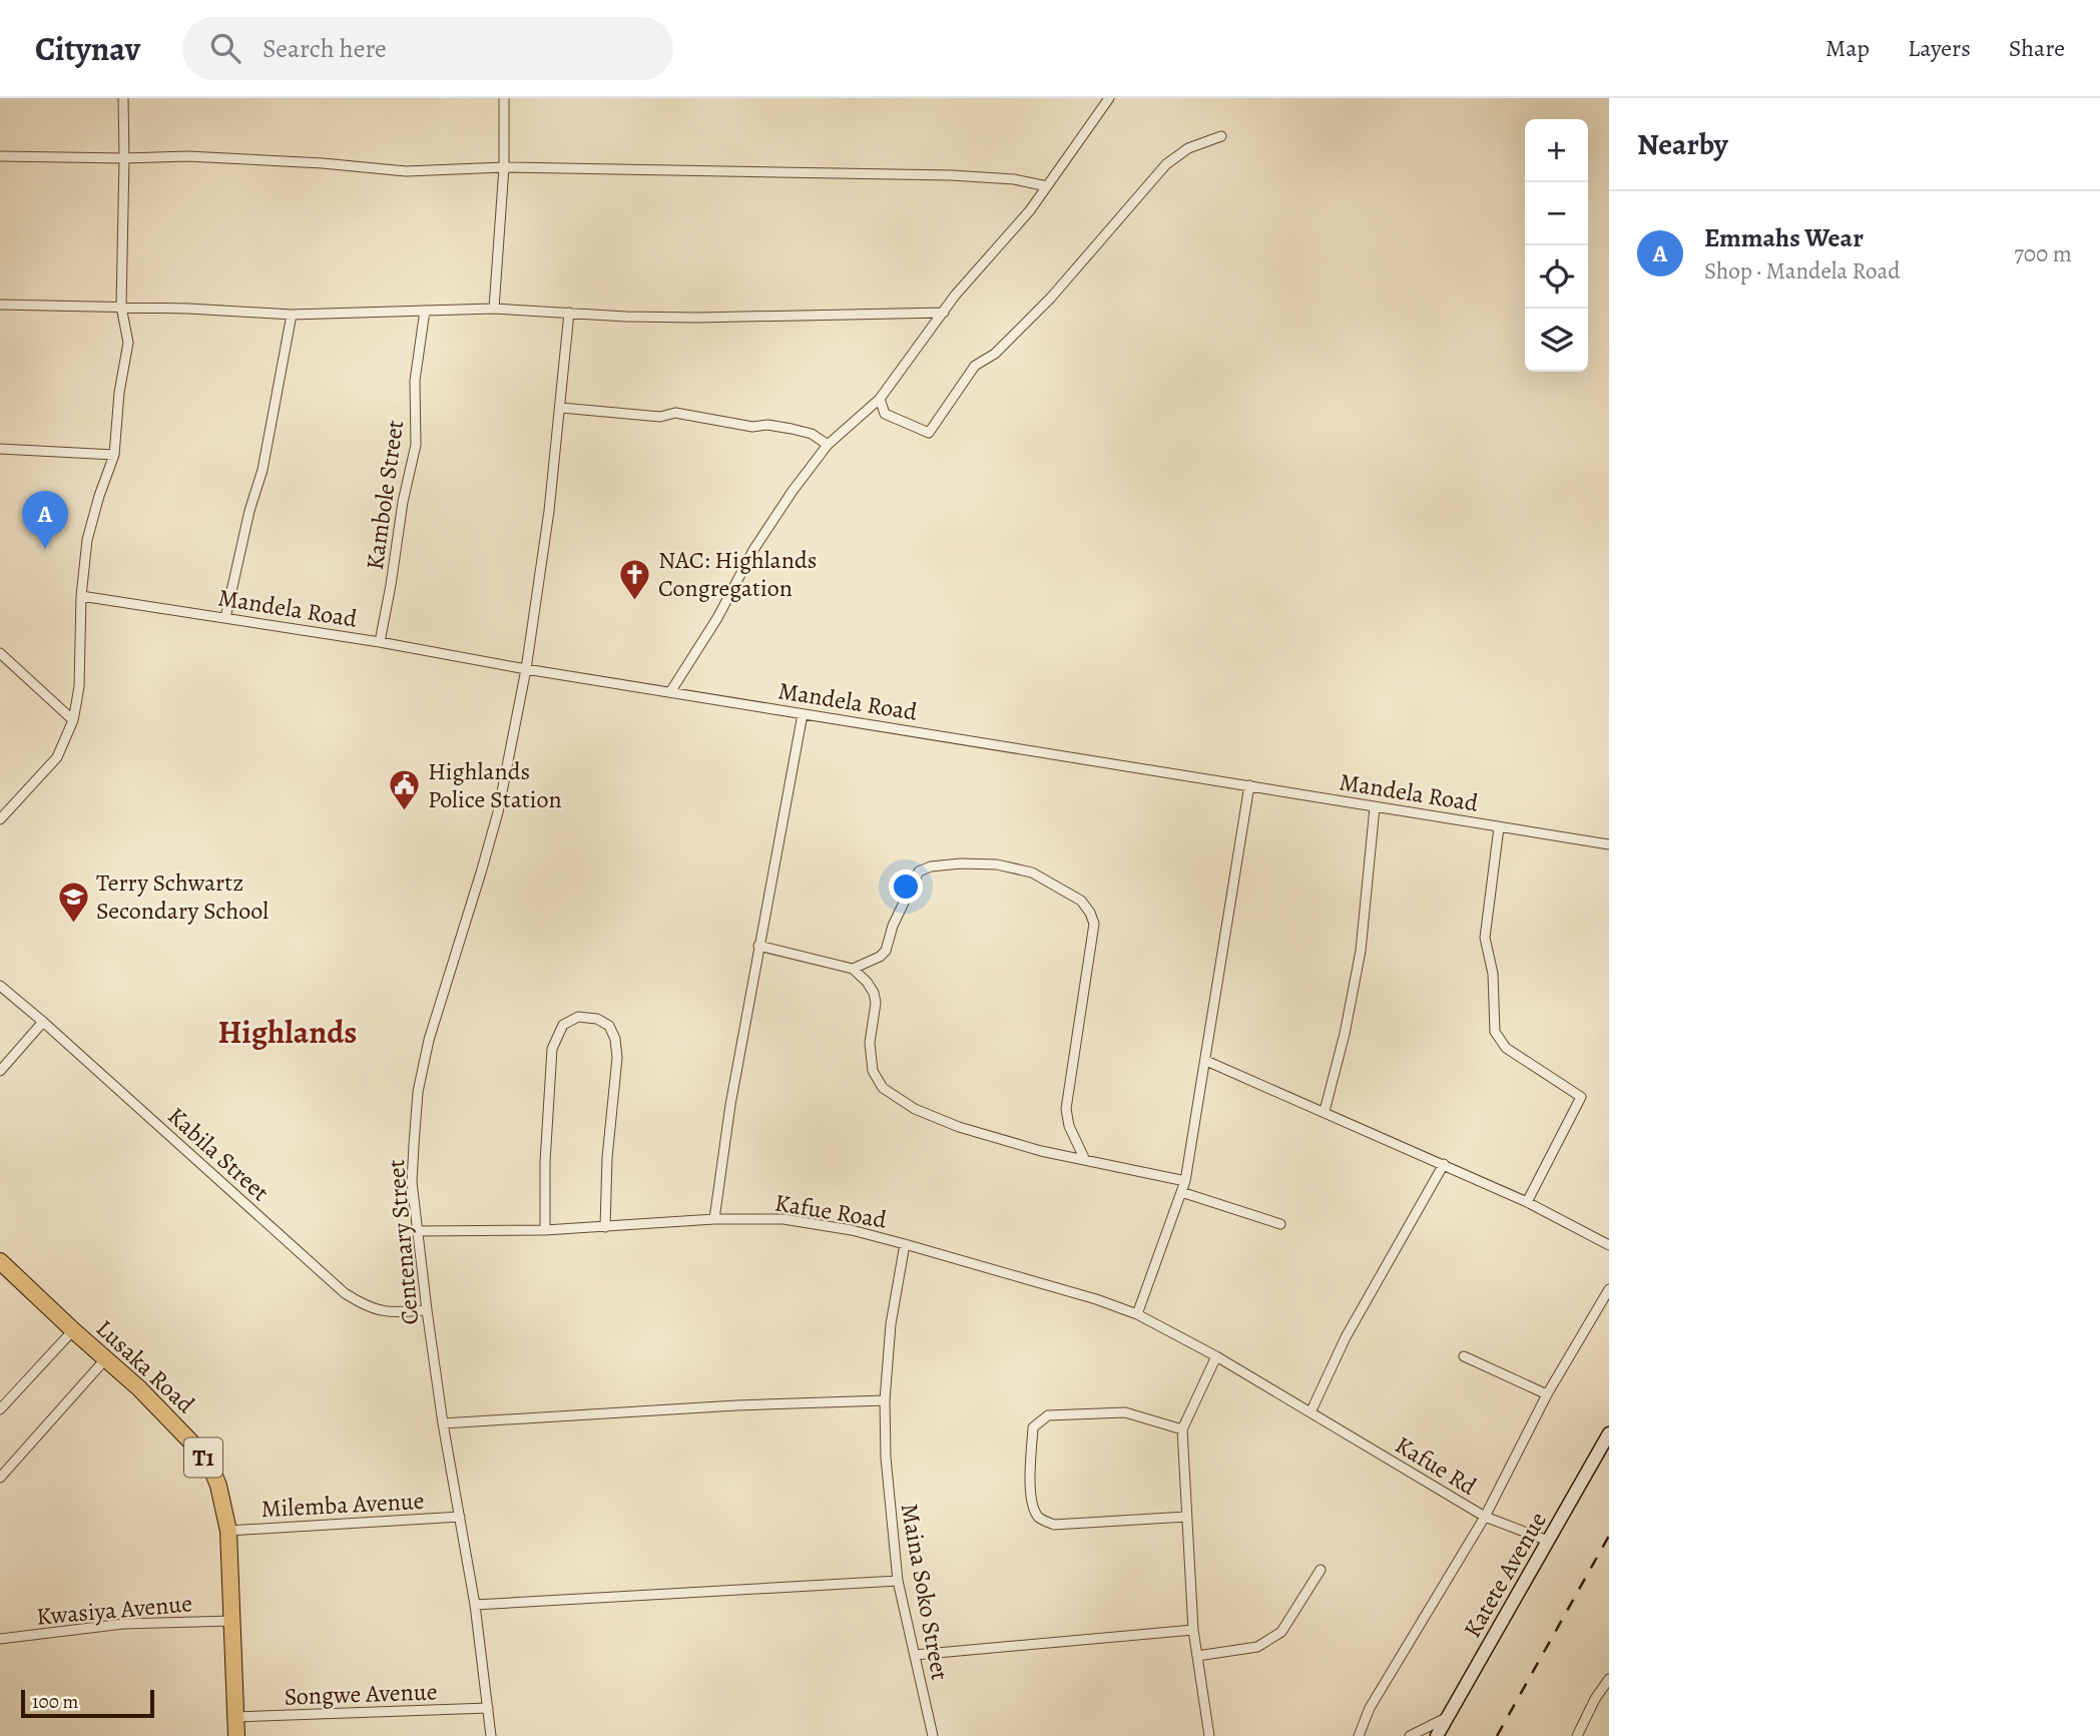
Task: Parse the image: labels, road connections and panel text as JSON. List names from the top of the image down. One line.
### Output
{"streets":{"highway":["Lusaka Road","T1"],"street":["Kambole Street","Mandela Road","Kabila Street","Kafue Road","Centenary Street","Kafue Rd","Milemba Avenue","Katete Avenue","Maina Soko Street","Kwasiya Avenue","Songwe Avenue"]},"crossings":[["Kambole Street","Mandela Road"],["Mandela Road","Centenary Street"],["Kabila Street","Centenary Street"],["Kafue Road","Centenary Street"],["Kafue Road","Kafue Rd"],["Kafue Road","Maina Soko Street"],["Centenary Street","Milemba Avenue"],["Centenary Street","Songwe Avenue"],["Lusaka Road","Milemba Avenue"],["Lusaka Road","Kwasiya Avenue"],["Lusaka Road","Songwe Avenue"],["Kafue Rd","Katete Avenue"]],"districts":["Highlands"],"places":{"church":["NAC: Highlands Congregation"],"public building":["Highlands Police Station"],"school or university":["Terry Schwartz Secondary School"]},"scale_bar":"100 m","page":{"header":"Citynav","search":"Search here","nav":["Map","Layers","Share"],"heading":"Nearby","map_buttons":["+","−"],"list":[{"mark":"A","name":"Emmahs Wear","note":"Shop · Mandela Road","value":"700 m"}],"pins":"A","scale":"100 m"}}
